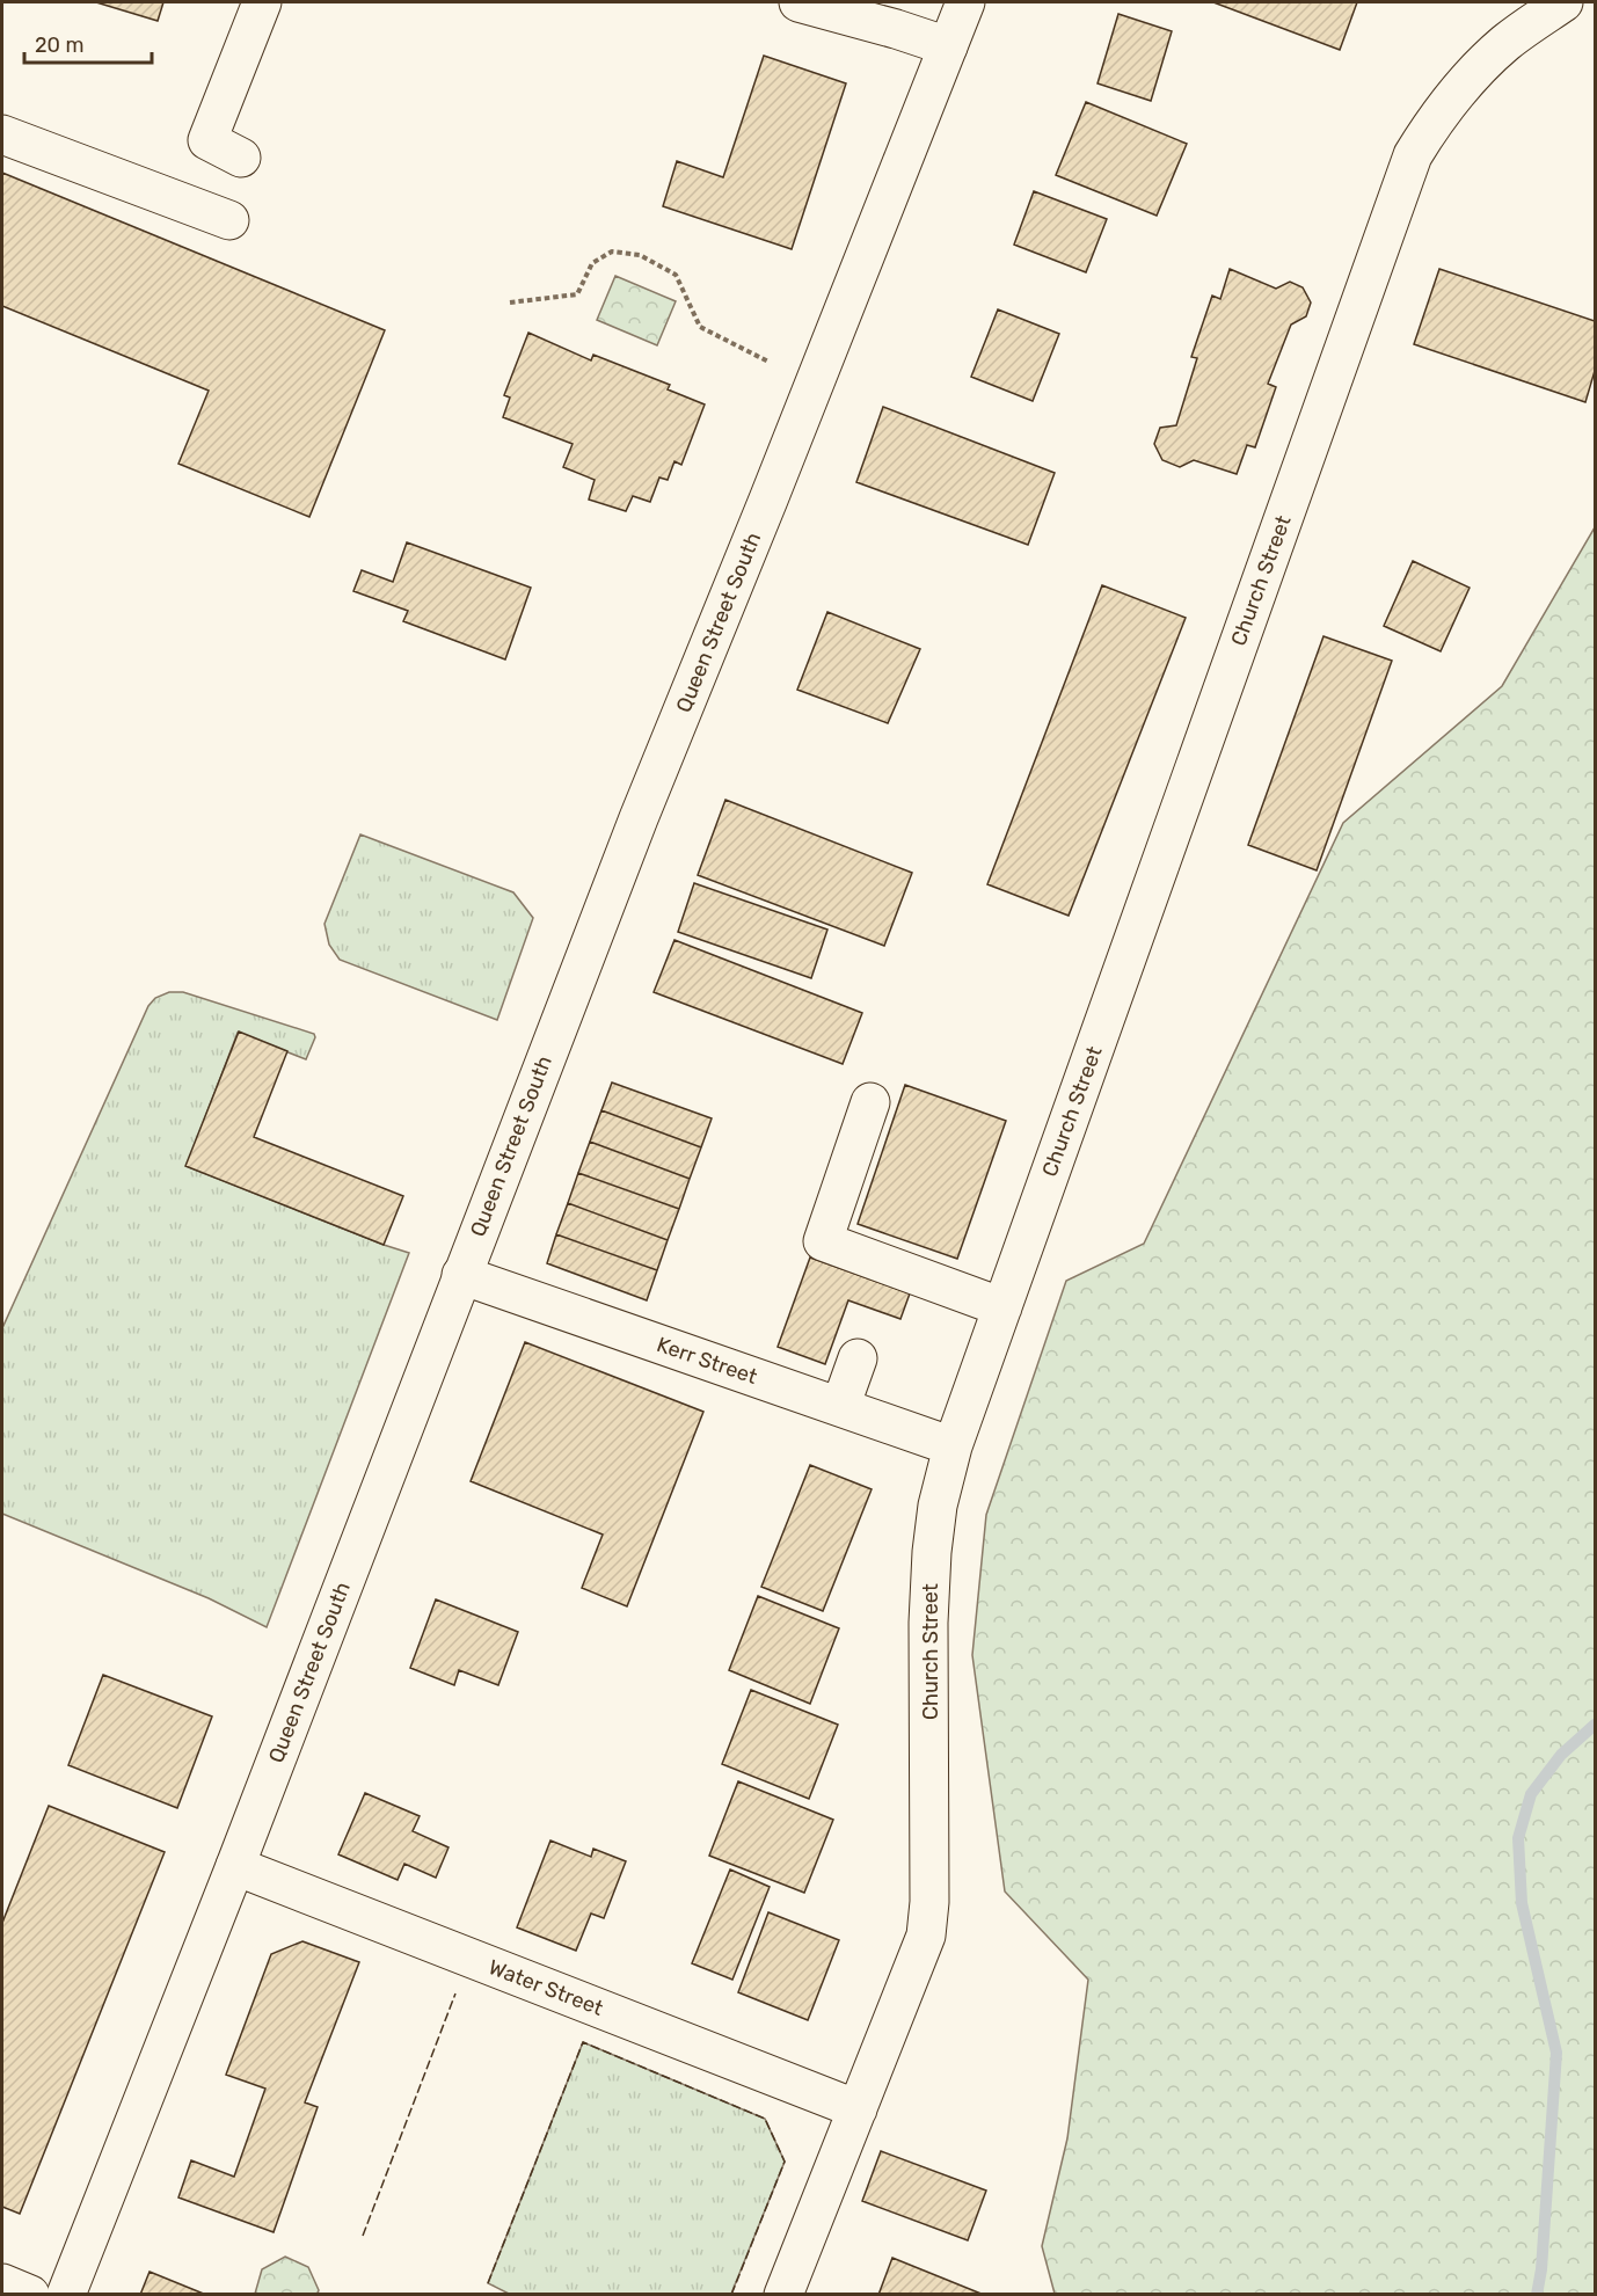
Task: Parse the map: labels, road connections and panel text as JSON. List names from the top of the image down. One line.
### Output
{"streets":{"street":["Church Street","Queen Street South","Kerr Street","Water Street"]},"crossings":[["Church Street","Kerr Street"],["Church Street","Water Street"],["Queen Street South","Kerr Street"],["Queen Street South","Water Street"]],"scale_bar":"20 m"}
